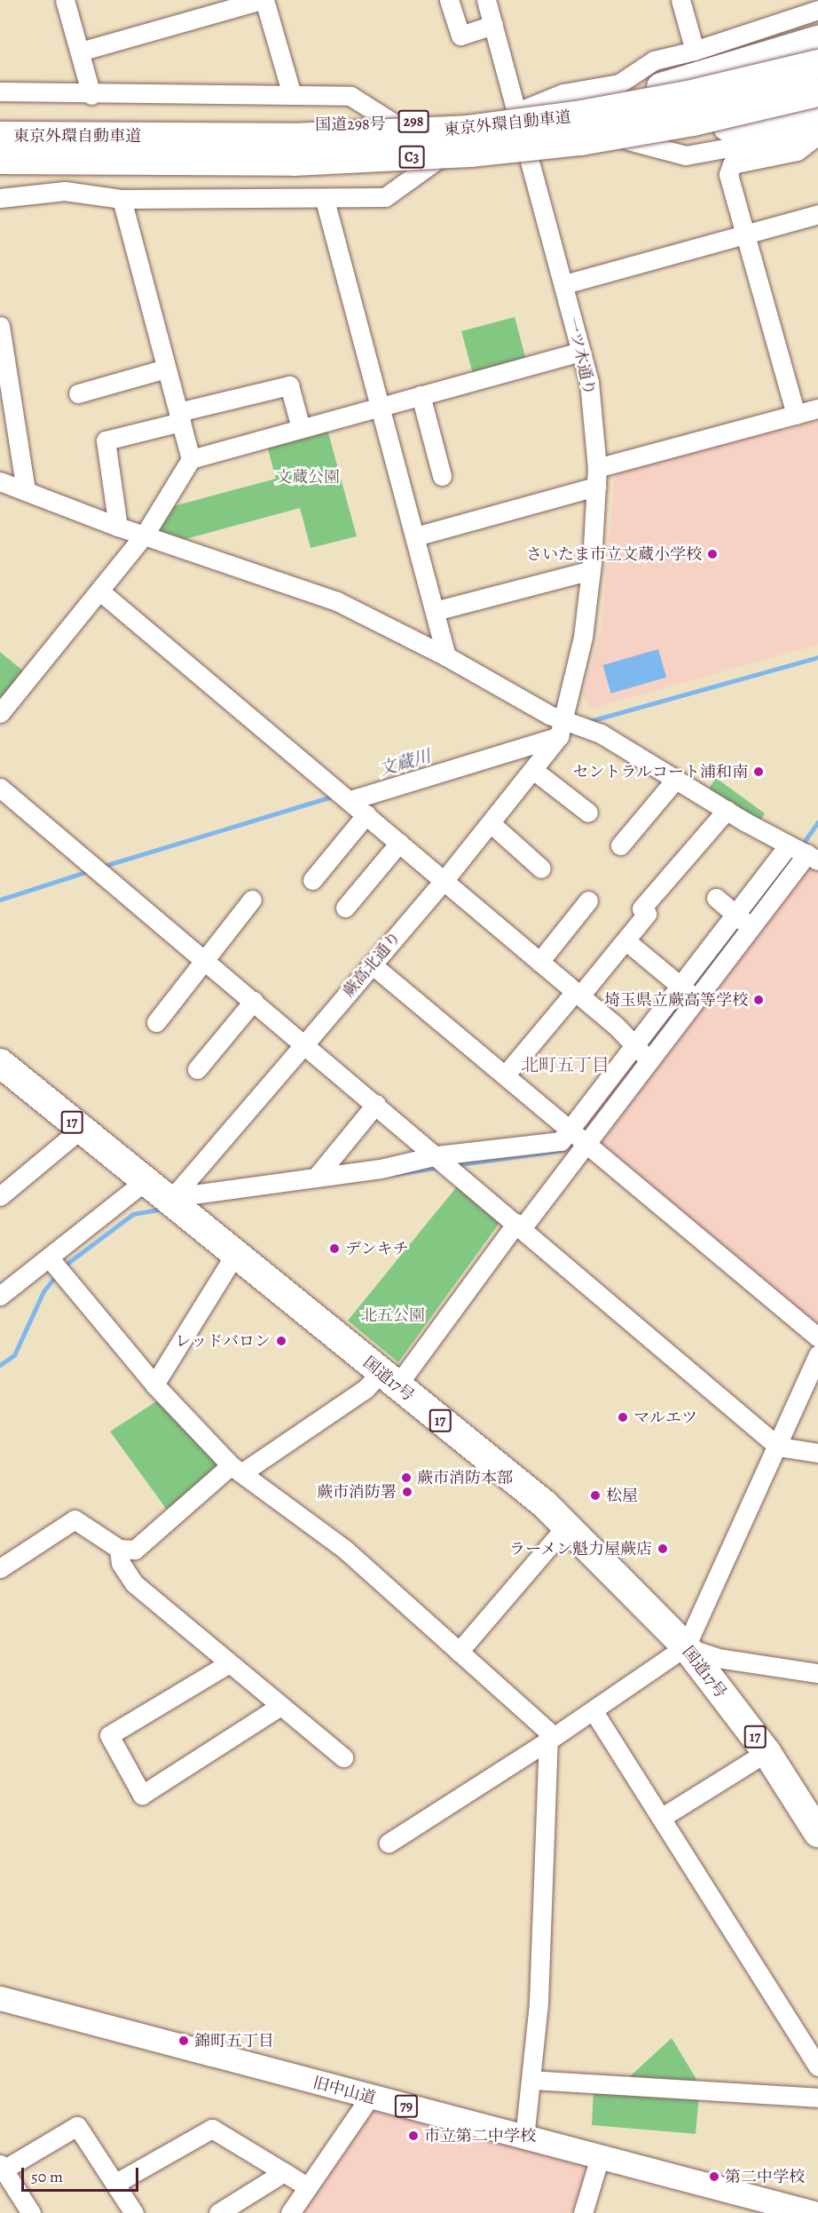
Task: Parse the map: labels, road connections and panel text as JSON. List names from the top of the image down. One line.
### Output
{"streets":{"highway":["298","東京外環自動車道","国道298号","C3","17","国道17号"],"main road":["旧中山道","79"],"street":["一ツ木通り","蕨高北通り"]},"crossings":[["国道298号","一ツ木通り"],["一ツ木通り","蕨高北通り"],["蕨高北通り","国道17号"]],"districts":["北町五丁目"],"water":["文蔵川"],"parks":["文蔵公園","北五公園"],"places":["さいたま市立文蔵小学校","セントラルコート浦和南","埼玉県立蕨高等学校","デンキチ","レッドバロン","マルエツ","蕨市消防本部","蕨市消防署","松屋","ラーメン魁力屋蕨店","錦町五丁目","市立第二中学校","第二中学校"],"scale_bar":"50 m"}
